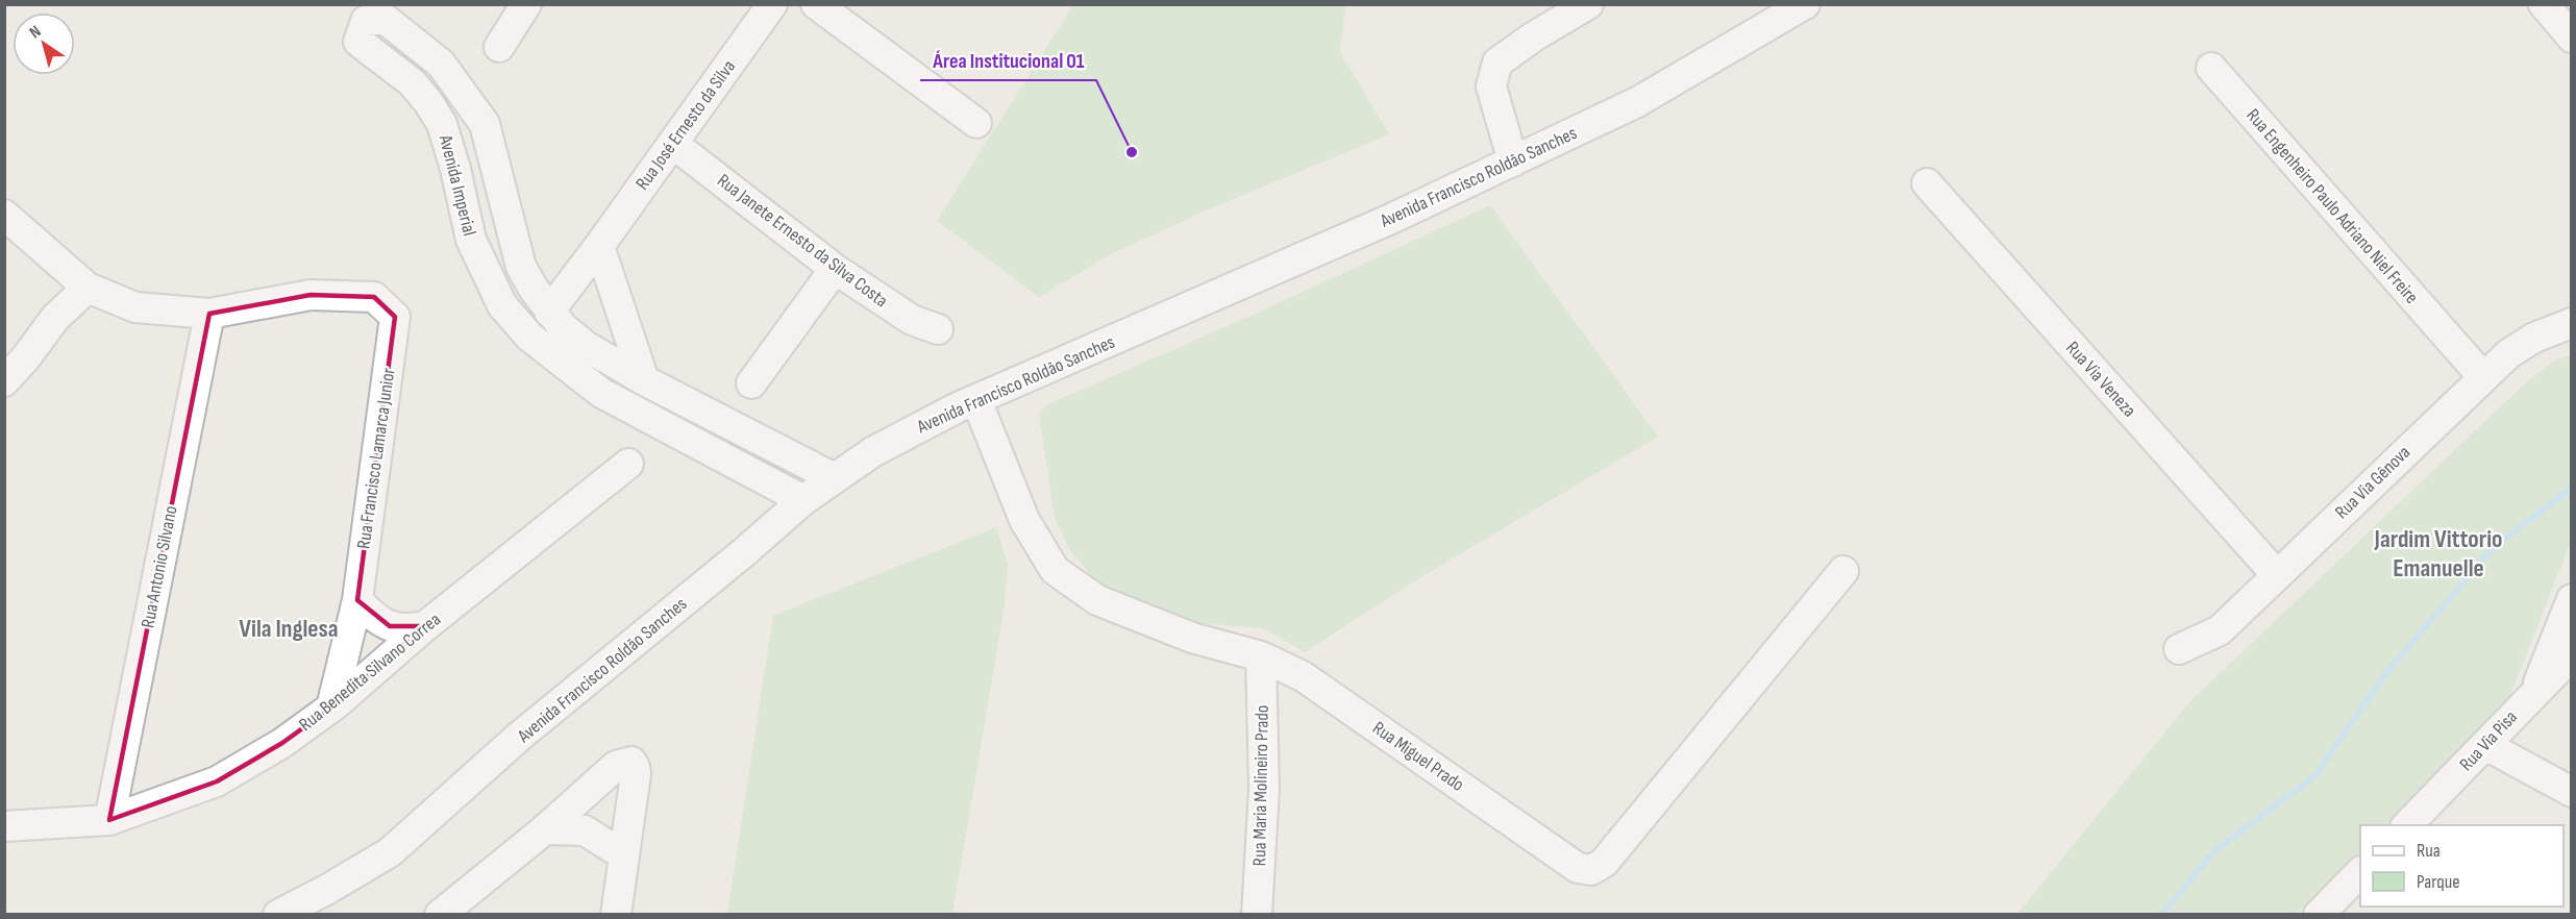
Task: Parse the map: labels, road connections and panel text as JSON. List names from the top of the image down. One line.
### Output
{"streets":{"street":["Rua José Ernesto da Silva","Avenida Francisco Roldão Sanches","Avenida Imperial","Rua Engenheiro Paulo Adriano Niel Freire","Rua Janete Ernesto da Silva Costa","Rua Via Veneza","Rua Francisco Lamarca Junior","Rua Via Gênova","Rua Antonio Silvano","Rua Benedita Silvano Correa","Rua Via Pisa","Rua Miguel Prado","Rua Maria Molineiro Prado"]},"crossings":[["Rua José Ernesto da Silva","Avenida Imperial"],["Rua José Ernesto da Silva","Rua Janete Ernesto da Silva Costa"],["Avenida Francisco Roldão Sanches","Avenida Imperial"],["Avenida Francisco Roldão Sanches","Rua Miguel Prado"],["Rua Engenheiro Paulo Adriano Niel Freire","Rua Via Gênova"],["Rua Via Veneza","Rua Via Gênova"],["Rua Francisco Lamarca Junior","Rua Antonio Silvano"],["Rua Francisco Lamarca Junior","Rua Benedita Silvano Correa"],["Rua Antonio Silvano","Rua Benedita Silvano Correa"],["Rua Miguel Prado","Rua Maria Molineiro Prado"]],"districts":["Jardim Vittorio Emanuelle","Vila Inglesa"],"places":["Área Institucional 01"],"legend":["Rua","Parque"],"north":"top left"}
